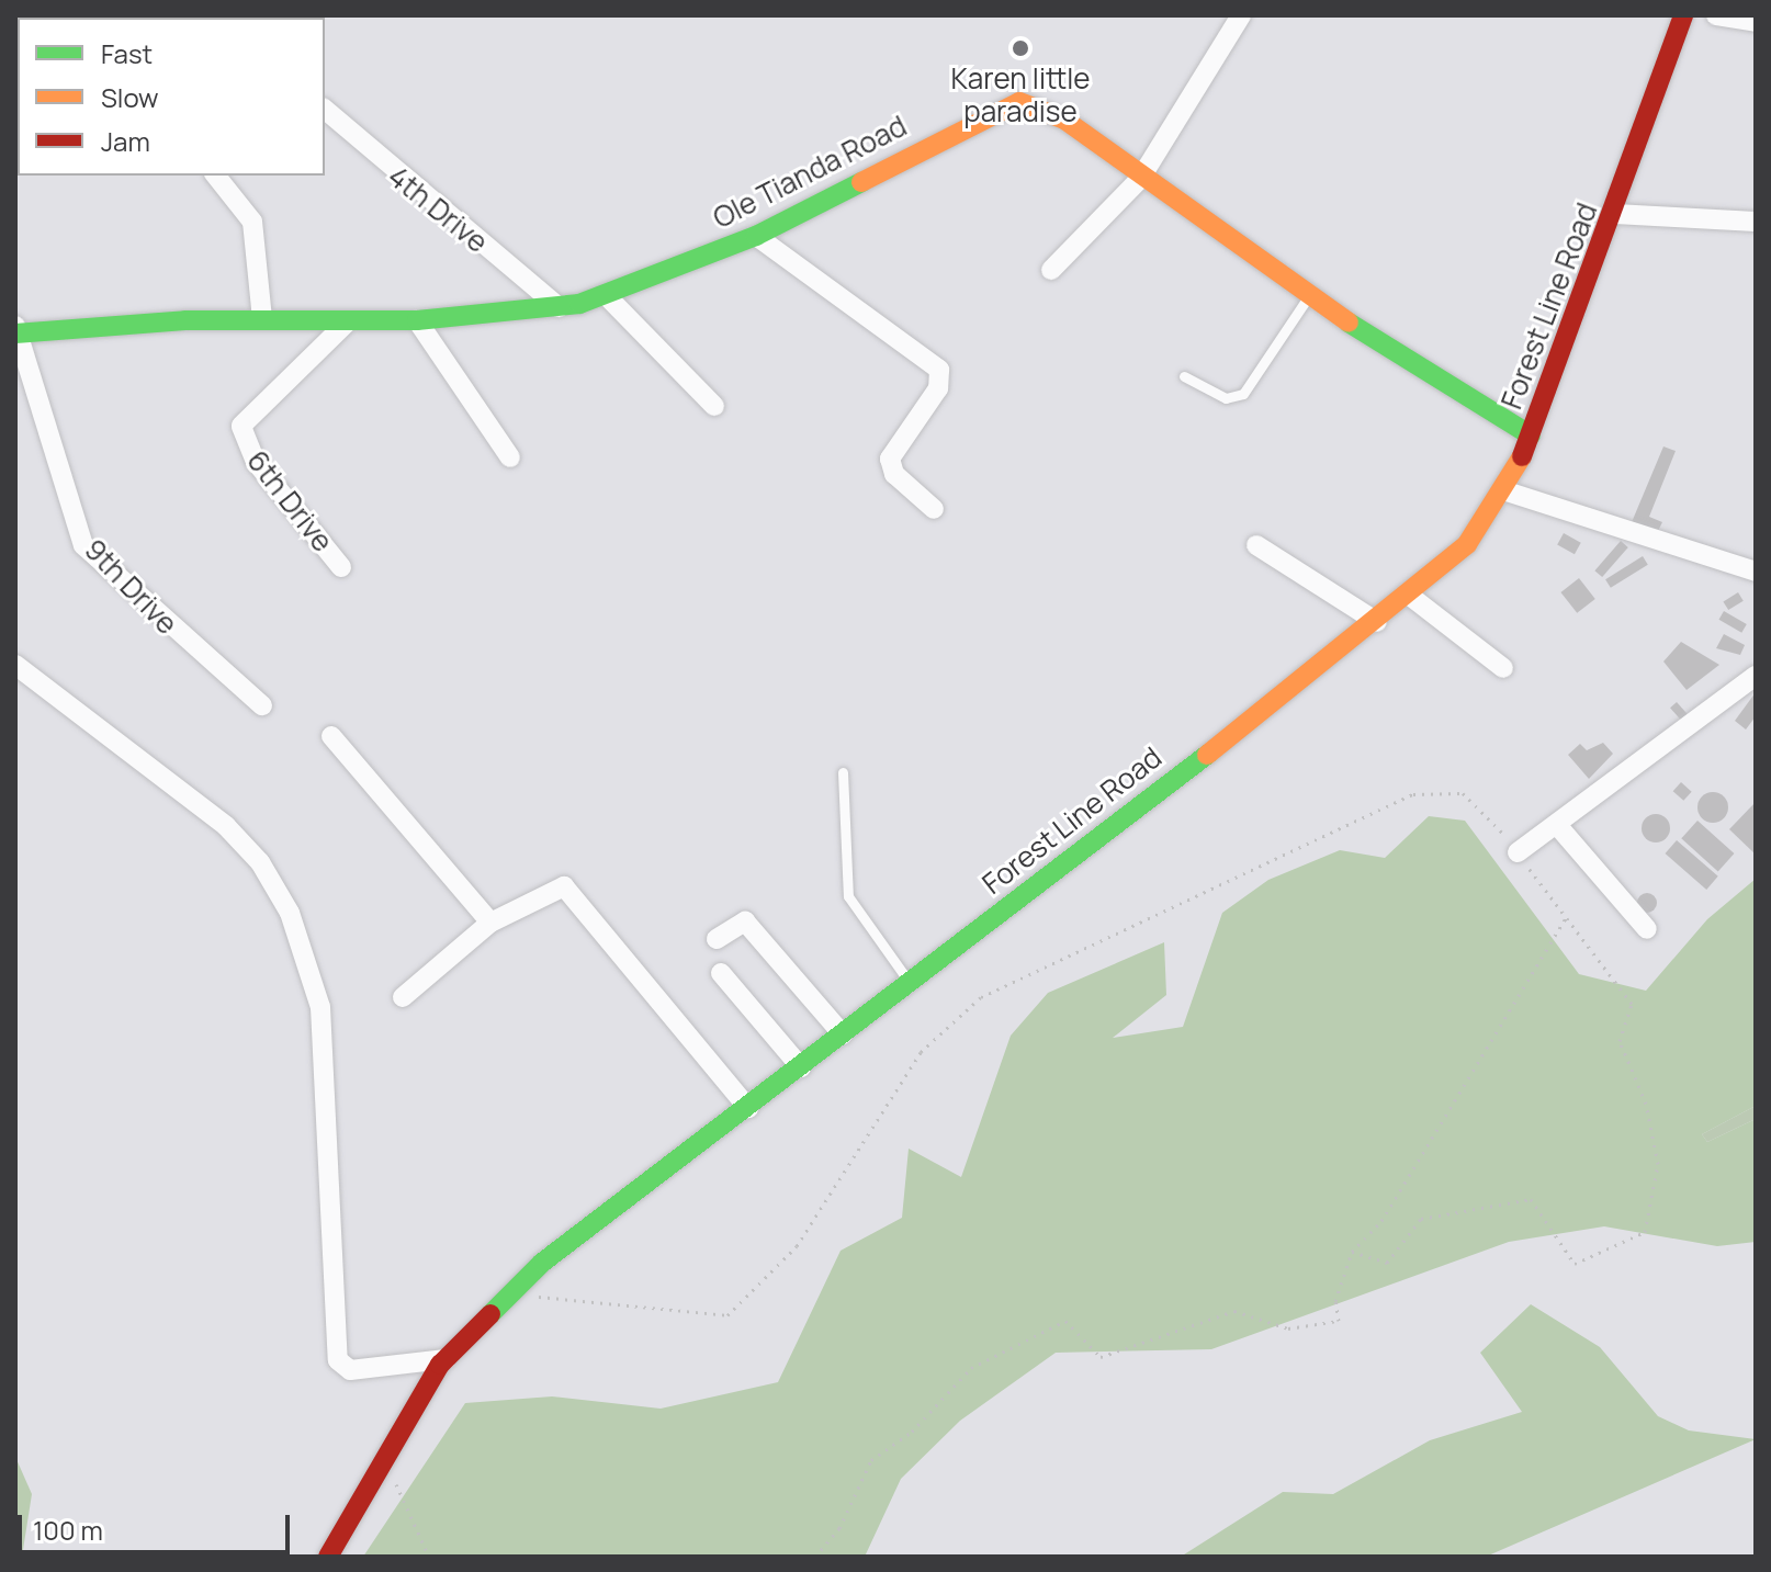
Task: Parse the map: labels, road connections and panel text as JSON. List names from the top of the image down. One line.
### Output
{"streets":{"street":["Ole Tianda Road","4th Drive","Forest Line Road","6th Drive","9th Drive"]},"crossings":[["Ole Tianda Road","4th Drive"],["Ole Tianda Road","Forest Line Road"],["Ole Tianda Road","6th Drive"],["Ole Tianda Road","9th Drive"]],"places":["Karen little paradise"],"legend":["Fast","Slow","Jam"],"scale_bar":"100 m"}
